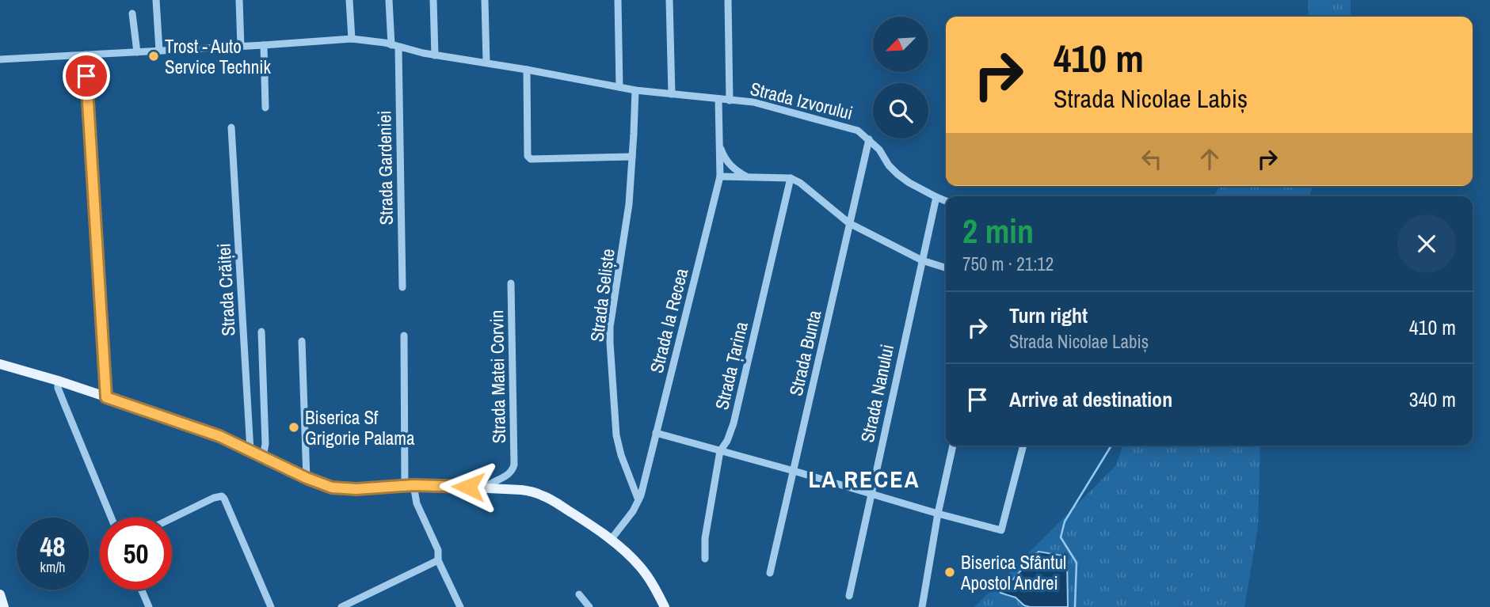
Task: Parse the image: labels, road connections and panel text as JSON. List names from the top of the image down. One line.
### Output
{"streets":{"street":["Strada Izvorului","Strada Gardeniei","Strada Crăiței","Strada Seliște","Strada la Recea","Strada Bunta","Strada Țarina","Strada Matei Corvin","Strada Nanului"]},"crossings":[["Strada Izvorului","Strada Gardeniei"],["Strada Izvorului","Strada Seliște"],["Strada Izvorului","Strada la Recea"],["Strada Izvorului","Strada Bunta"],["Strada Izvorului","Strada Nanului"],["Strada Seliște","Strada la Recea"]],"districts":["LA RECEA"],"places":["Trost - Auto Service Technik","Biserica Sf Grigorie Palama","Biserica Sfântul Apostol Andrei"],"north":"bottom left","page":{"turn":["410 m","Strada Nicolae Labiș"],"heading":["2 min","750 m · 21:12"],"list":[{"name":"Turn right","note":"Strada Nicolae Labiș","value":"410 m"},{"name":"Arrive at destination","value":"340 m"}],"speed":"48 km/h","limit":"50"}}
